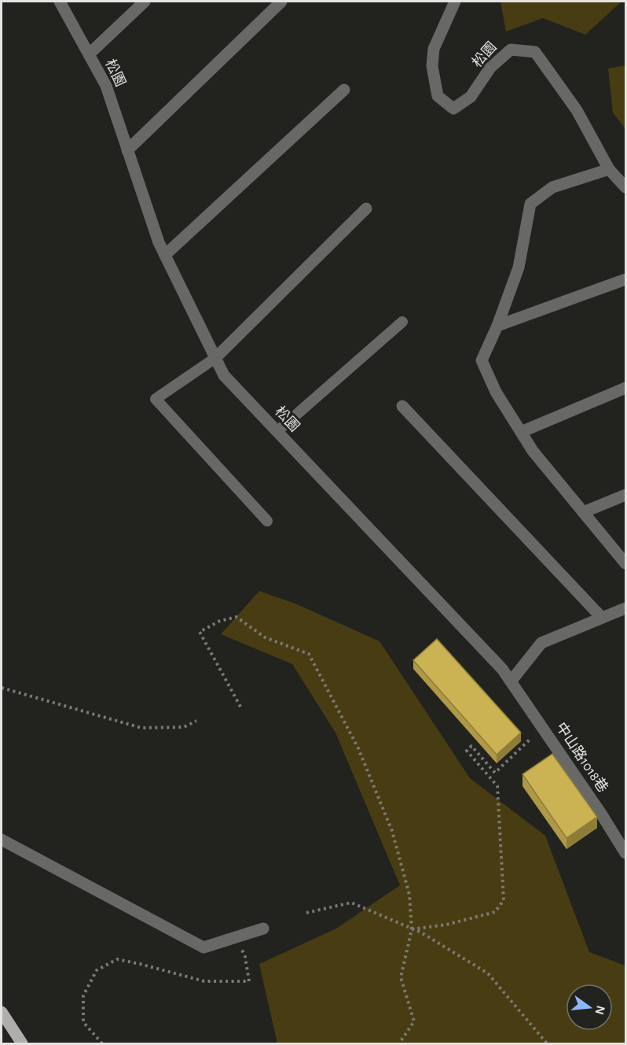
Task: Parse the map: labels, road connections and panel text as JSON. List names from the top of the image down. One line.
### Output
{"streets":{"street":["松園","中山路1018巷"]},"crossings":[["松園","中山路1018巷"]],"north":"right"}
